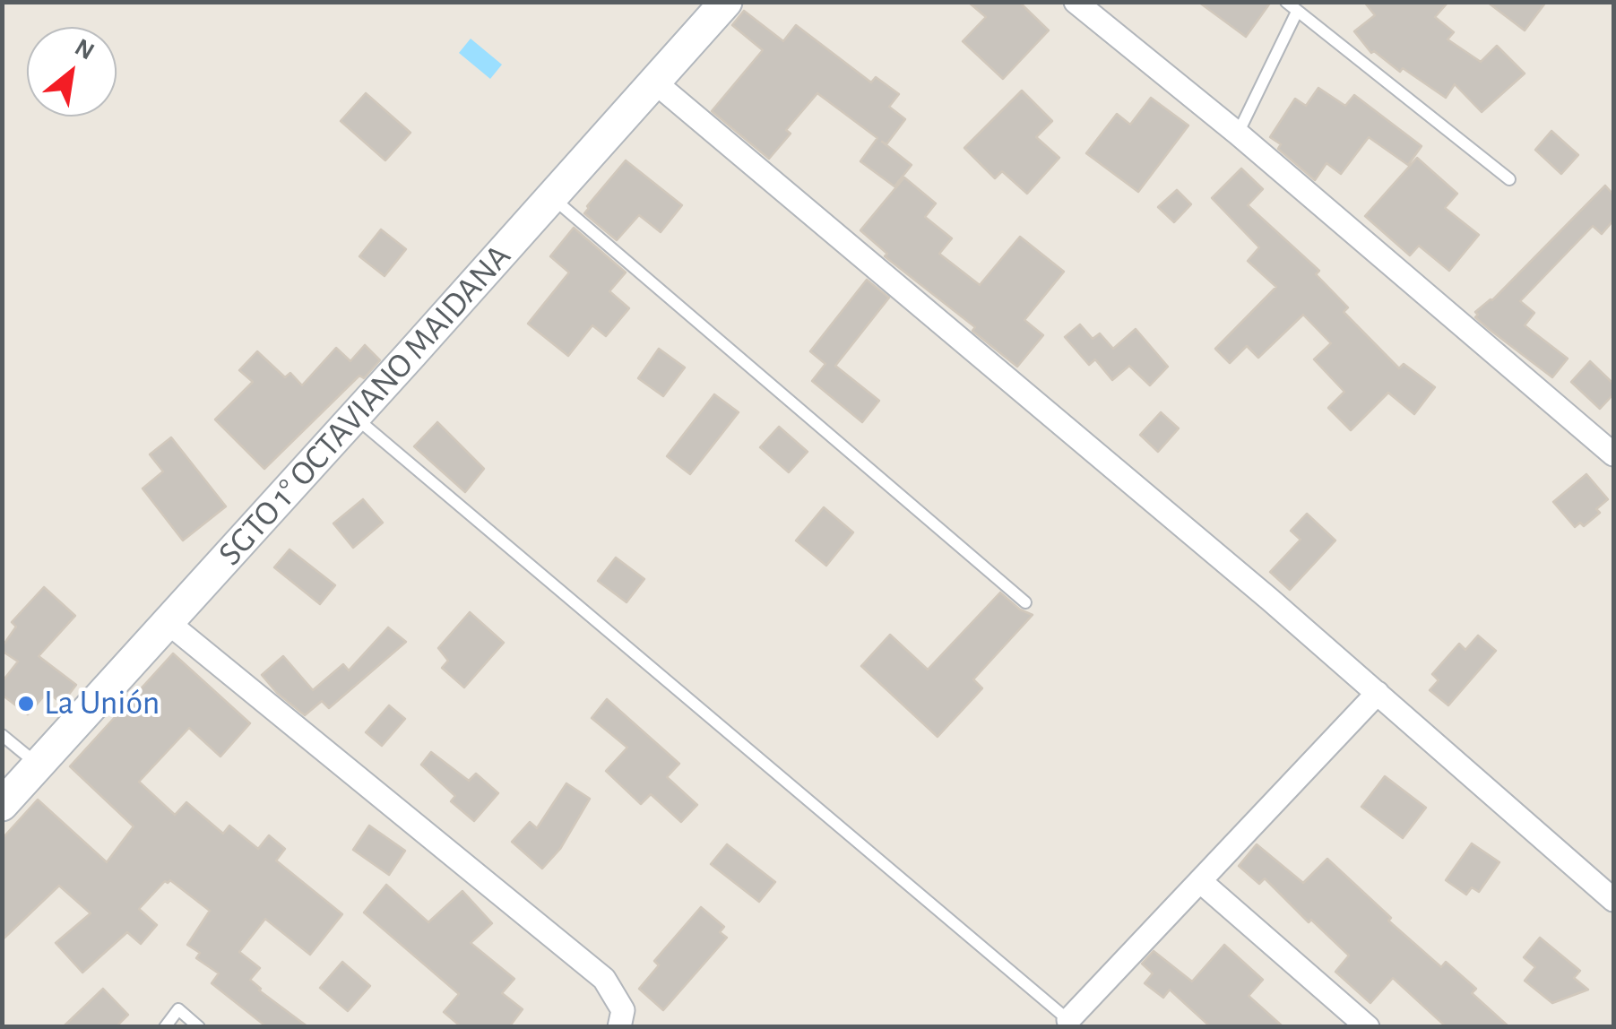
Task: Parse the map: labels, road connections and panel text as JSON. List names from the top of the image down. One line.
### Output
{"streets":{"main road":["SGTO 1° OCTAVIANO MAIDANA"]},"places":["La Unión"],"north":"top right"}
